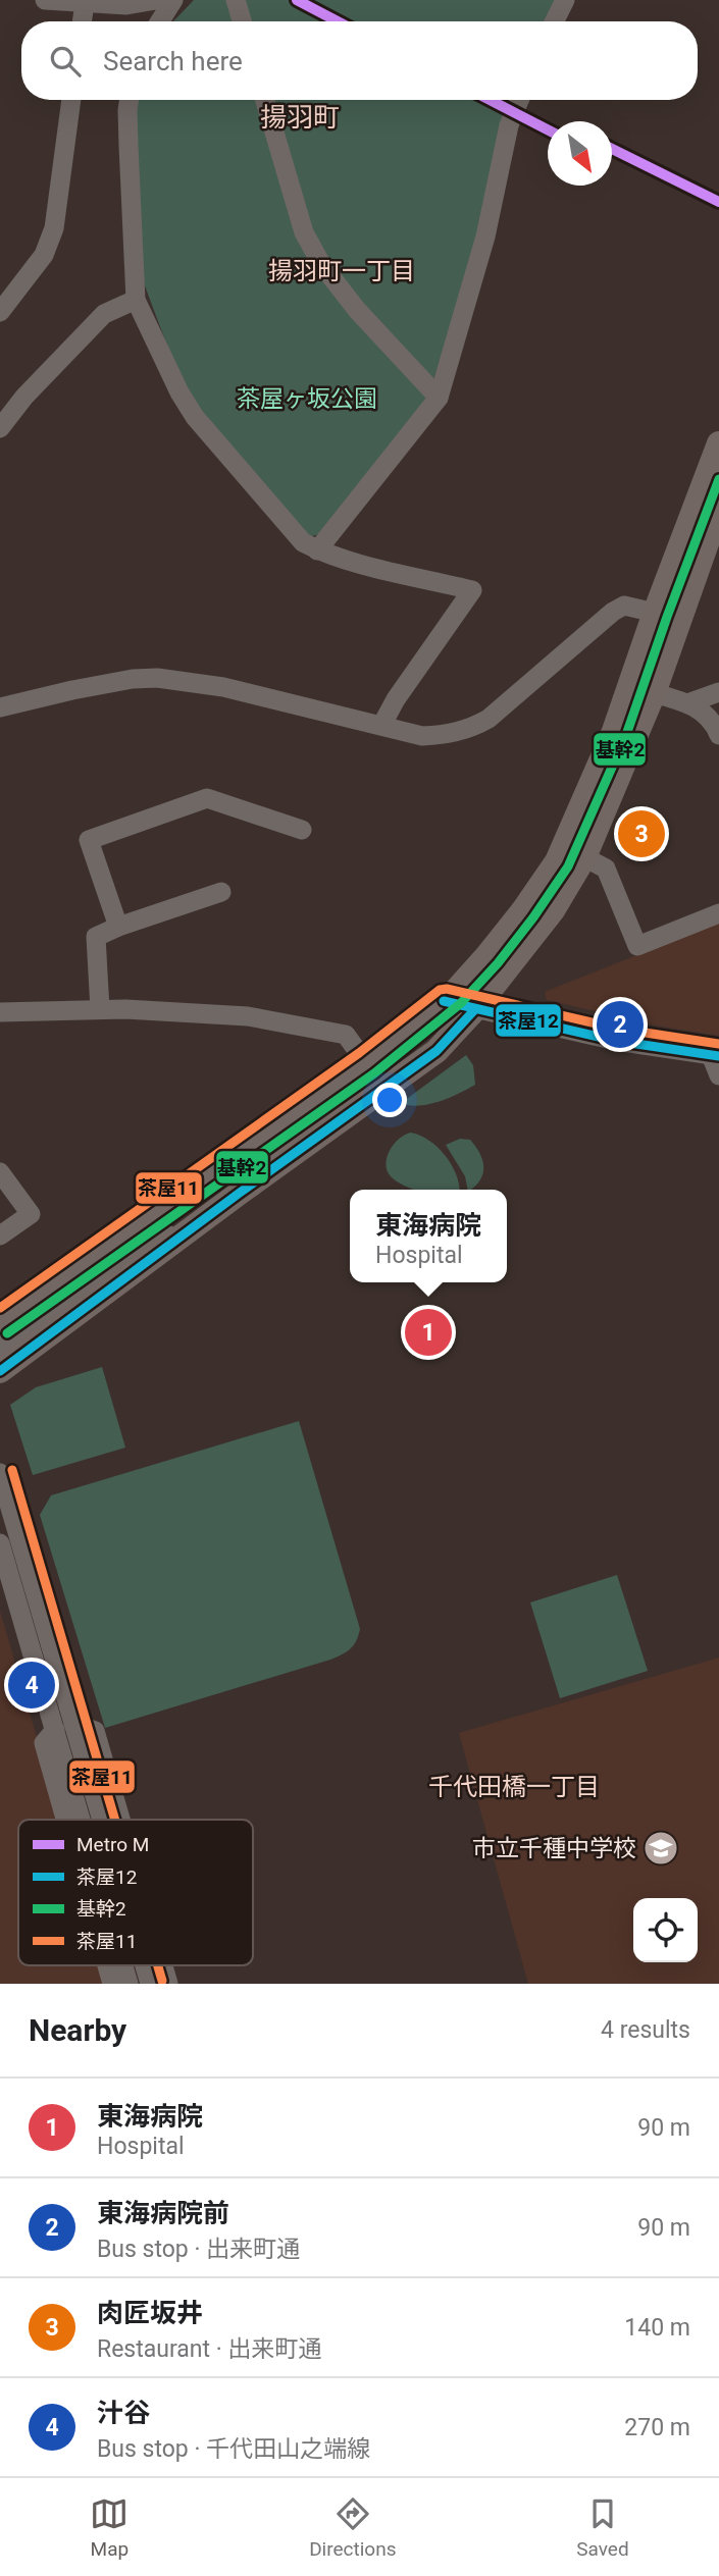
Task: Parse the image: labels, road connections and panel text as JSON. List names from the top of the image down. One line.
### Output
{"districts":["揚羽町","揚羽町一丁目","千代田橋一丁目"],"parks":["茶屋ヶ坂公園"],"places":{"school or university":["市立千種中学校"]},"lines":["metro line M","transit line 基幹2","transit line 茶屋11","transit line 茶屋12"],"legend":["Metro M","茶屋12","基幹2","茶屋11"],"north":"bottom right","page":{"search":"Search here","pins":["3","2","1","4"],"popup":["東海病院","Hospital"],"heading":["Nearby","4 results"],"list":[{"mark":"1","name":"東海病院","note":"Hospital","value":"90 m"},{"mark":"2","name":"東海病院前","note":"Bus stop · 出来町通","value":"90 m"},{"mark":"3","name":"肉匠坂井","note":"Restaurant · 出来町通","value":"140 m"},{"mark":"4","name":"汁谷","note":"Bus stop · 千代田山之端線","value":"270 m"}],"nav":["Map","Directions","Saved"]}}
